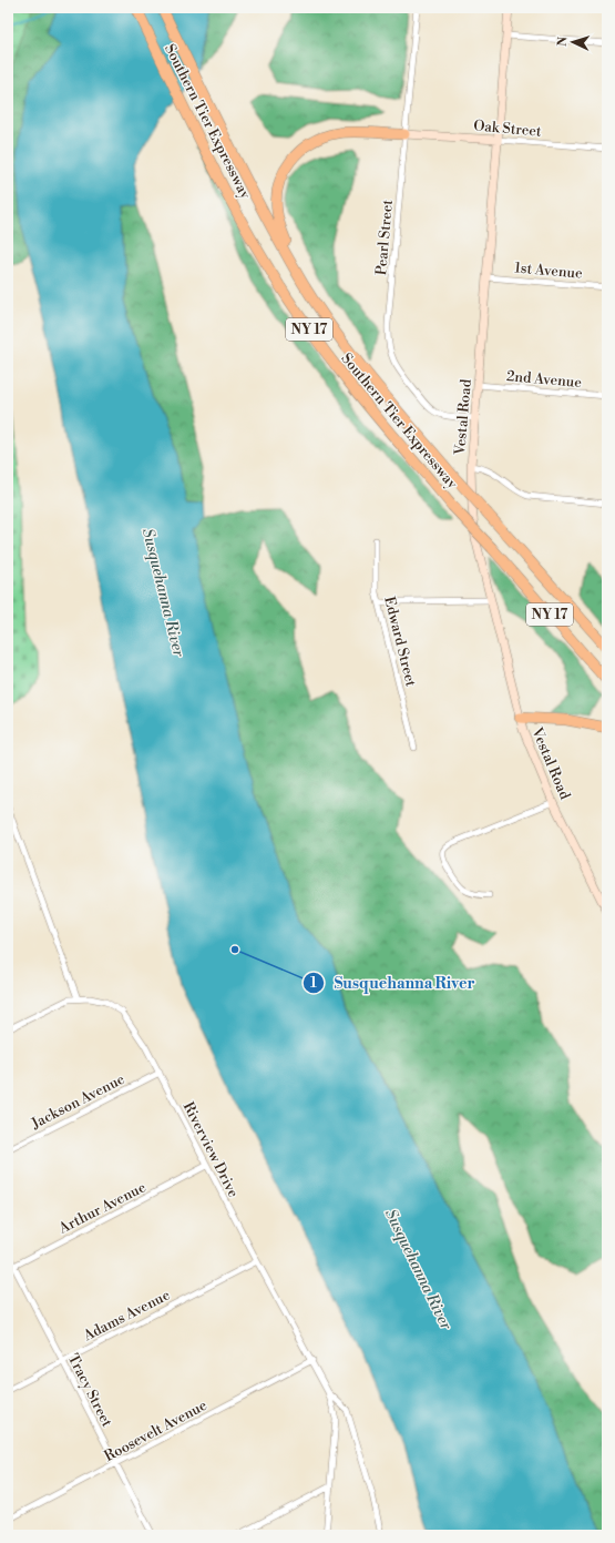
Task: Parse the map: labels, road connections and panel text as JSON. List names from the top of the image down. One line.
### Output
{"streets":{"highway":["Southern Tier Expressway","NY 17"],"street":["Oak Street","Pearl Street","1st Avenue","2nd Avenue","Vestal Road","Edward Street","Jackson Avenue","Riverview Drive","Arthur Avenue","Adams Avenue","Tracy Street","Roosevelt Avenue"]},"crossings":[["Oak Street","Pearl Street"],["Oak Street","Vestal Road"],["Pearl Street","Vestal Road"],["1st Avenue","Vestal Road"],["2nd Avenue","Vestal Road"],["Jackson Avenue","Riverview Drive"],["Riverview Drive","Arthur Avenue"],["Riverview Drive","Adams Avenue"],["Riverview Drive","Roosevelt Avenue"],["Arthur Avenue","Tracy Street"],["Adams Avenue","Tracy Street"],["Tracy Street","Roosevelt Avenue"]],"water":["Susquehanna River"],"places":["Susquehanna River"],"north":"left"}
